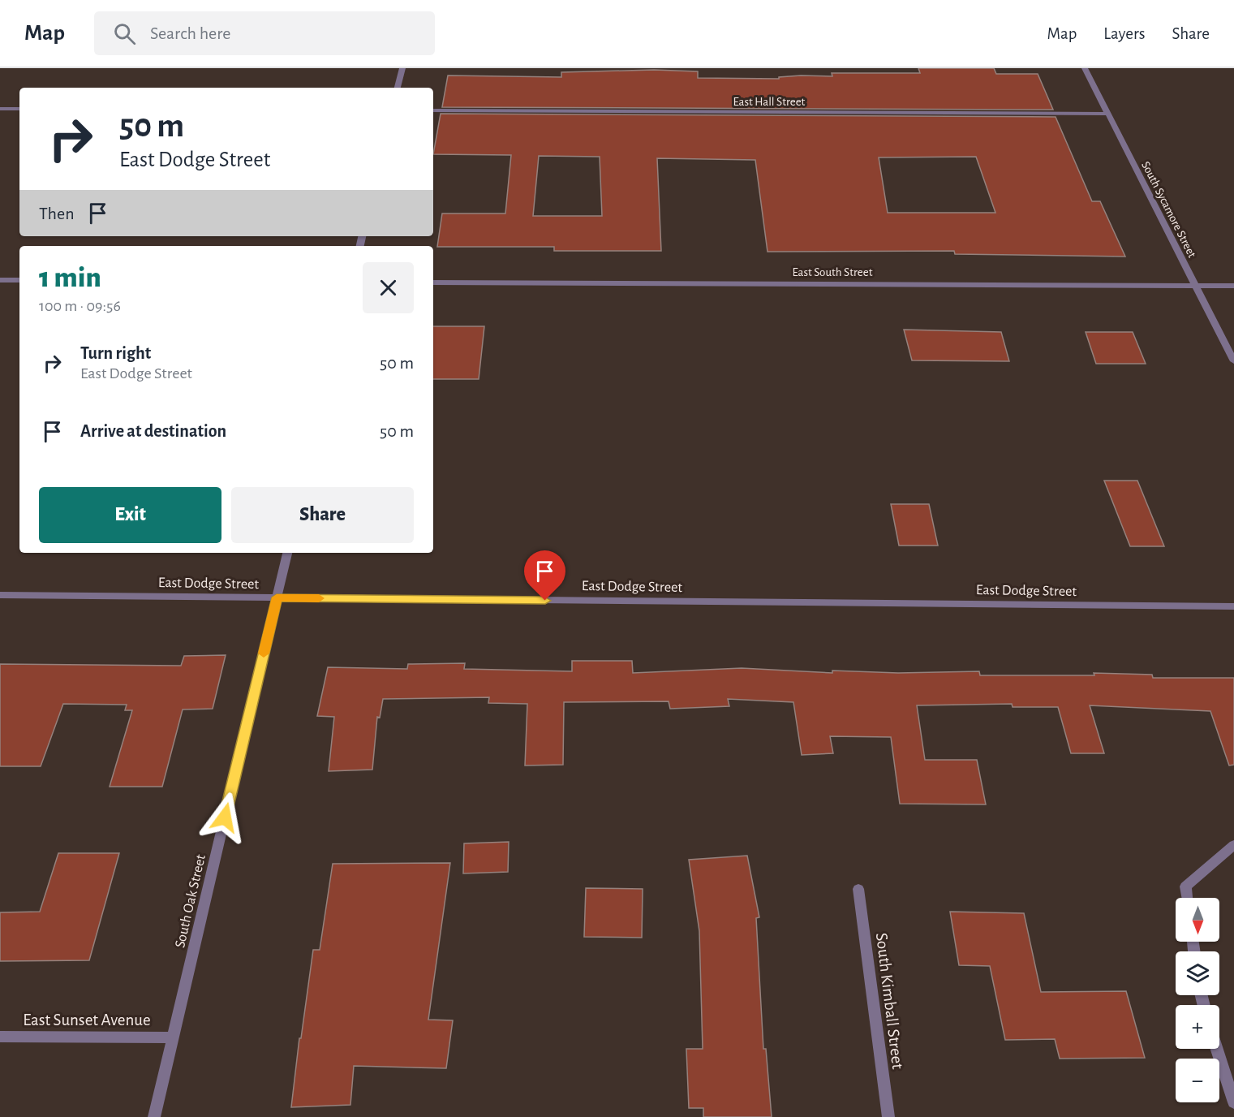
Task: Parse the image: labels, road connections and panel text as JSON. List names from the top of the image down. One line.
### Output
{"streets":{"street":["East Hall Street","South Sycamore Street","East South Street","East Dodge Street","South Oak Street","South Kimball Street","East Sunset Avenue"]},"crossings":[["East Hall Street","South Sycamore Street"],["South Sycamore Street","East South Street"],["East Dodge Street","South Oak Street"],["South Oak Street","East Sunset Avenue"]],"north":"bottom","page":{"header":"Map","search":"Search here","nav":["Map","Layers","Share"],"turn":["50 m","East Dodge Street"],"then":"Then","heading":["1 min","100 m · 09:56"],"list":[{"name":"Turn right","note":"East Dodge Street","value":"50 m"},{"name":"Arrive at destination","value":"50 m"}],"buttons":["Exit","Share"],"map_buttons":["+","−"]}}
